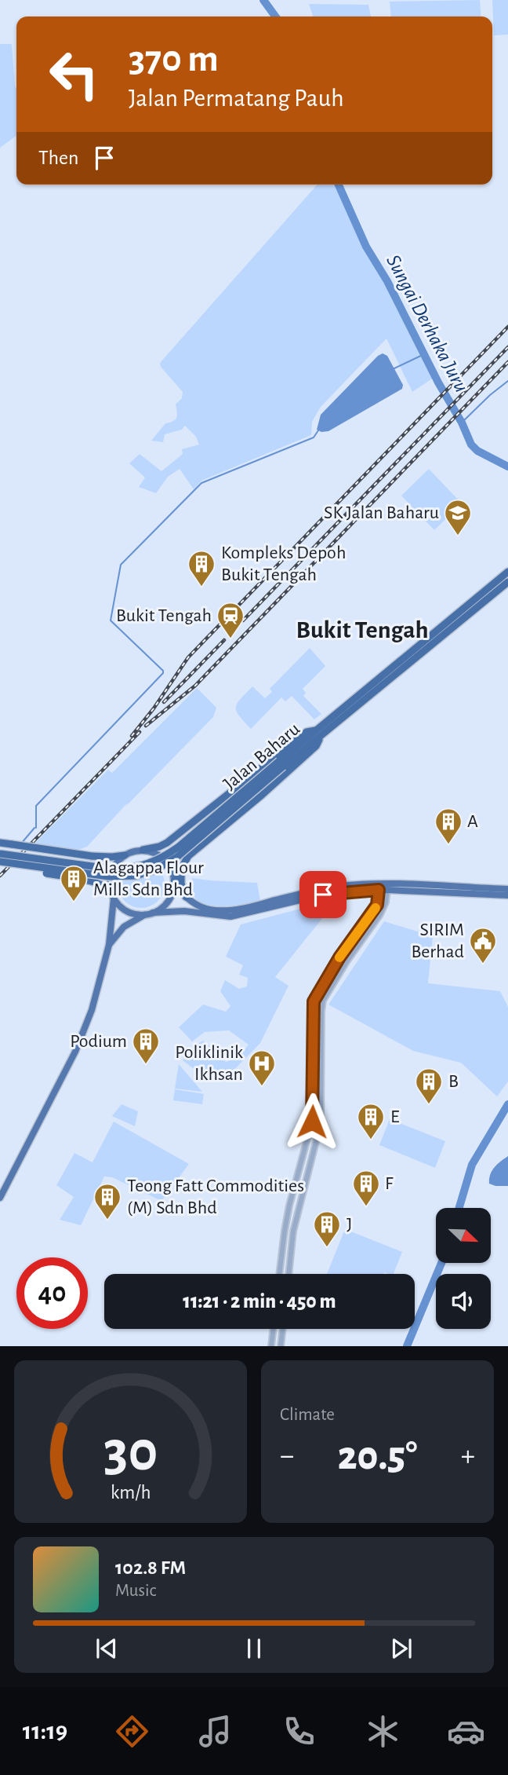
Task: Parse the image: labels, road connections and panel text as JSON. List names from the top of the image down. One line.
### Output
{"streets":{"highway":["Jalan Baharu"]},"districts":["Bukit Tengah"],"water":["Sungai Derhaka Juru"],"places":{"school or university":["SK Jalan Baharu"],"building":["Kompleks Depoh Bukit Tengah","A","Alagappa Flour Mills Sdn Bhd","Podium","B","E","F","Teong Fatt Commodities (M) Sdn Bhd","J"],"station":["Bukit Tengah"],"public building":["SIRIM Berhad"],"hospital":["Poliklinik Ikhsan"]},"north":"bottom right","page":{"turn":["370 m","Jalan Permatang Pauh"],"then":"Then","limit":"40","trip":"11:21 · 2 min · 450 m","tile":"Climate","heat":["−","20.5°","+"],"song":["102.8 FM","Music"],"tabs":"11:19","gauge":["30","km/h"]}}
